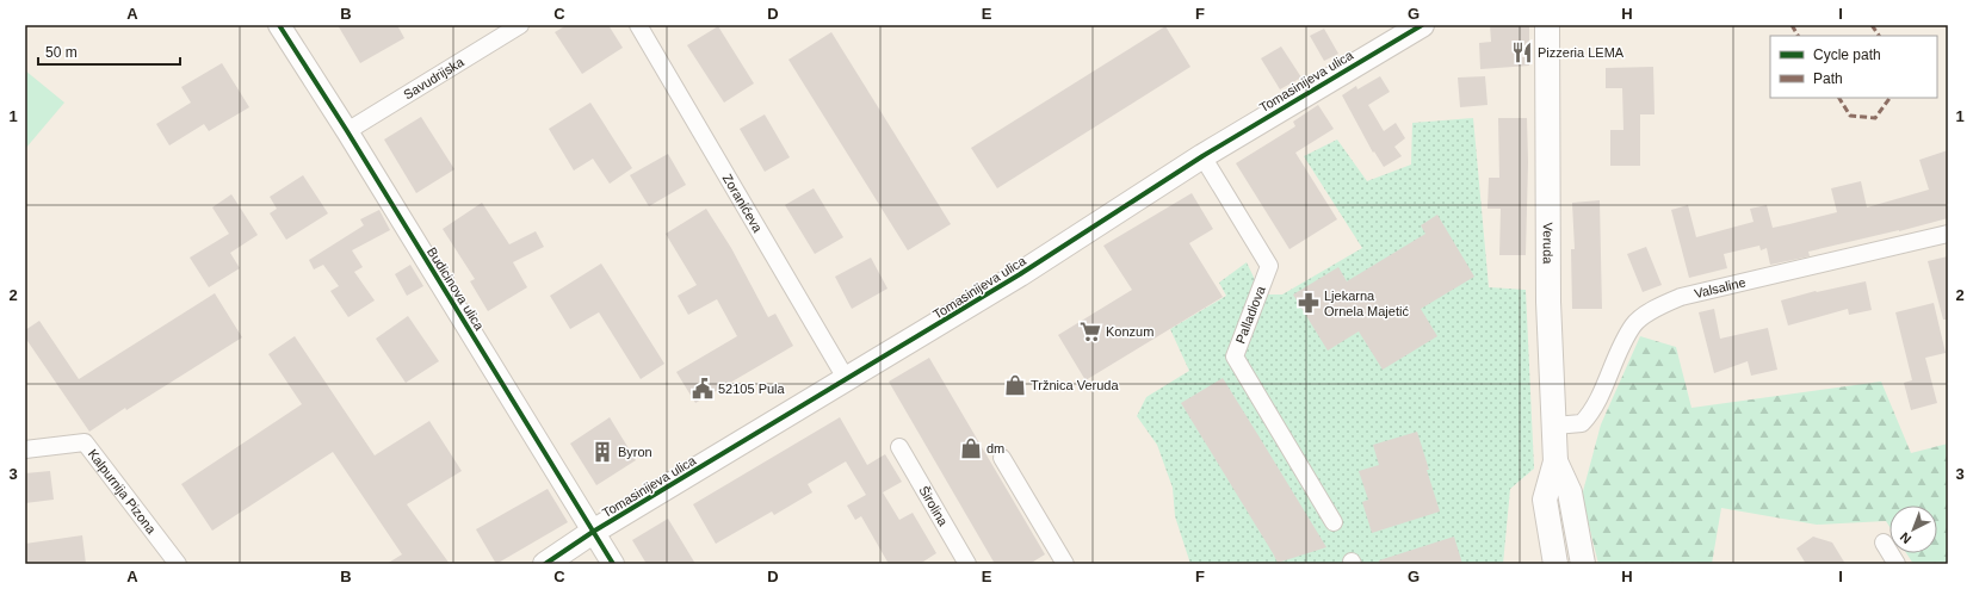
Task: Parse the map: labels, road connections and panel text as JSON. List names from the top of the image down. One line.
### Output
{"streets":{"main road":["Tomasinijeva ulica","Veruda"],"street":["Savudrijska","Zoranićeva","Valsaline","Budicinova ulica","Palladiova","Kalpurnija Pizona","Širolina"]},"crossings":[["Savudrijska","Budicinova ulica"],["Tomasinijeva ulica","Zoranićeva"],["Tomasinijeva ulica","Budicinova ulica"],["Tomasinijeva ulica","Palladiova"],["Veruda","Valsaline"]],"places":{"restaurant":["Pizzeria LEMA"],"pharmacy":["Ljekarna Ornela Majetić"],"supermarket":["Konzum"],"shop":["Tržnica Veruda","dm"],"public building":["52105 Pula"],"building":["Byron"]},"legend":["Cycle path","Path"],"scale_bar":"50 m","north":"bottom left","grid":{"columns":["A","B","C","D","E","F","G","H","I"],"rows":["1","2","3"]}}
